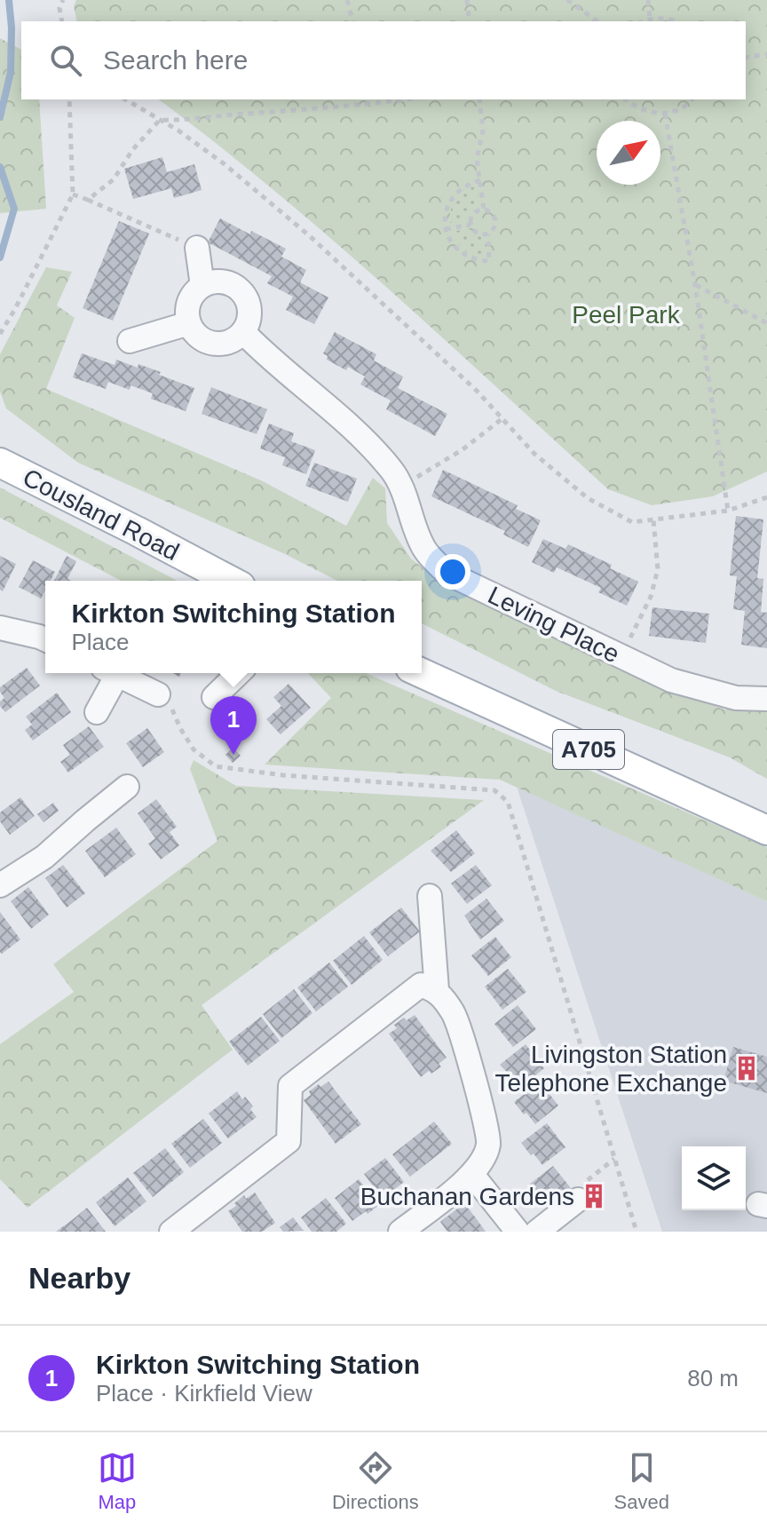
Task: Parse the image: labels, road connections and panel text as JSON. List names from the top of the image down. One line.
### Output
{"streets":{"main road":["Cousland Road","A705"],"street":["Leving Place"]},"parks":["Peel Park"],"places":{"building":["Livingston Station Telephone Exchange","Buchanan Gardens"]},"north":"top right","page":{"search":"Search here","popup":["Kirkton Switching Station","Place"],"pins":"1","heading":"Nearby","list":[{"mark":"1","name":"Kirkton Switching Station","note":"Place · Kirkfield View","value":"80 m"}],"nav":["Map","Directions","Saved"]}}
